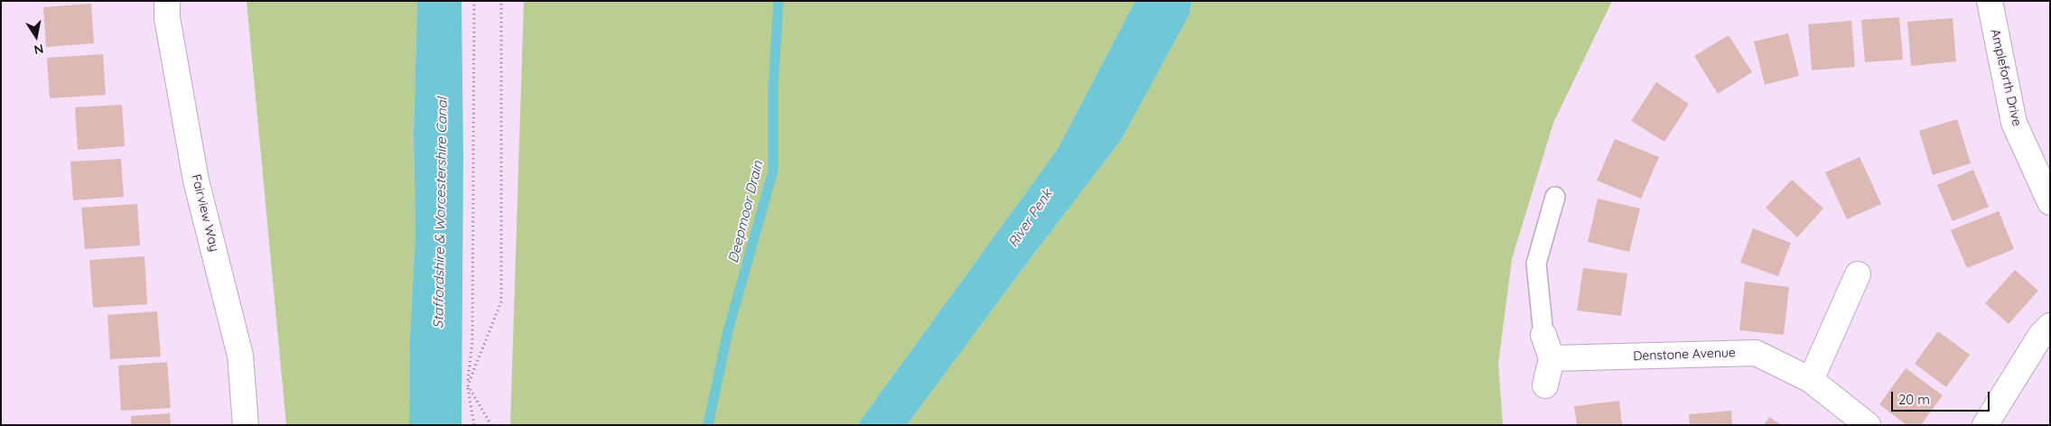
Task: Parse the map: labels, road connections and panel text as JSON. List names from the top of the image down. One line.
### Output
{"streets":{"street":["Ampleforth Drive","Fairview Way","Denstone Avenue"]},"water":["Deepmoor Drain","Staffordshire & Worcestershire Canal","River Penk"],"scale_bar":"20 m","north":"bottom"}
